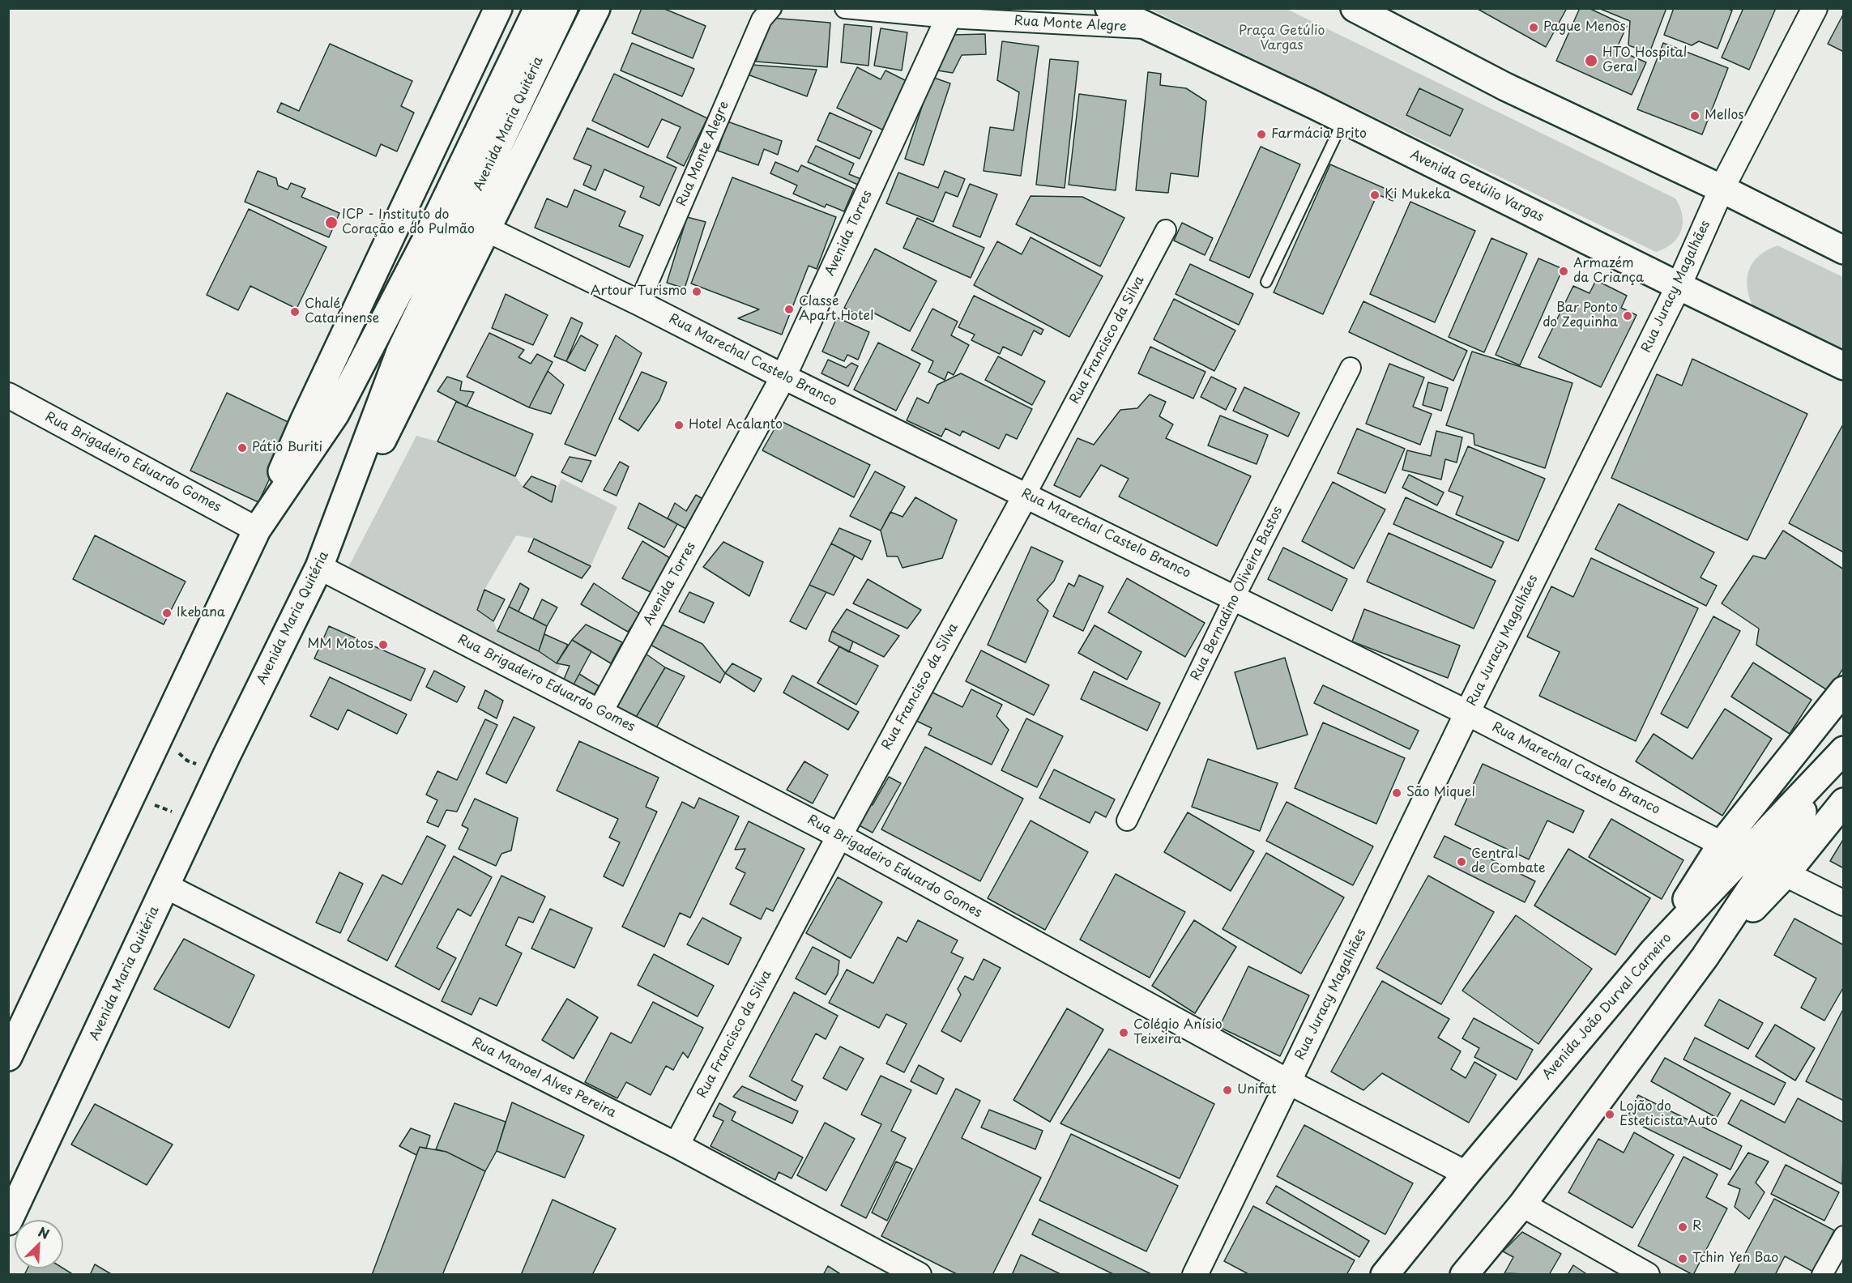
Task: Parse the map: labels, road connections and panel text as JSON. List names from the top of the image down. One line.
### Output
{"streets":{"main road":["Avenida Maria Quitéria","Avenida Getúlio Vargas","Avenida João Durval Carneiro"],"street":["Rua Monte Alegre","Avenida Torres","Rua Juracy Magalhães","Rua Francisco da Silva","Rua Marechal Castelo Branco","Rua Brigadeiro Eduardo Gomes","Rua Bernadino Oliveira Bastos","Rua Manoel Alves Pereira"]},"crossings":[["Rua Monte Alegre","Avenida Getúlio Vargas"],["Rua Monte Alegre","Avenida Torres"],["Rua Monte Alegre","Rua Marechal Castelo Branco"],["Avenida Maria Quitéria","Rua Brigadeiro Eduardo Gomes"],["Avenida Maria Quitéria","Rua Manoel Alves Pereira"],["Avenida Getúlio Vargas","Rua Juracy Magalhães"],["Avenida Torres","Rua Marechal Castelo Branco"],["Avenida Torres","Rua Brigadeiro Eduardo Gomes"],["Rua Juracy Magalhães","Rua Marechal Castelo Branco"],["Rua Juracy Magalhães","Rua Brigadeiro Eduardo Gomes"],["Rua Francisco da Silva","Rua Marechal Castelo Branco"],["Rua Francisco da Silva","Rua Brigadeiro Eduardo Gomes"],["Rua Francisco da Silva","Rua Manoel Alves Pereira"],["Rua Marechal Castelo Branco","Rua Bernadino Oliveira Bastos"],["Rua Brigadeiro Eduardo Gomes","Avenida João Durval Carneiro"]],"parks":["Praça Getúlio Vargas"],"places":["Pague Menos","HTO Hospital Geral","Mellos","Farmácia Brito","Ki Mukeka","ICP - Instituto do Coração e do Pulmão","Armazém da Criança","Artour Turismo","Classe Apart Hotel","Chalé Catarinense","Bar Ponto do Zequinha","Hotel Acalanto","Pátio Buriti","Ikebana","MM Motos","São Miquel","Central de Combate","Colégio Anísio Teixeira","Unifat","Lojão do Esteticista Auto","R","Tchin Yen Bao"],"north":"top right"}
